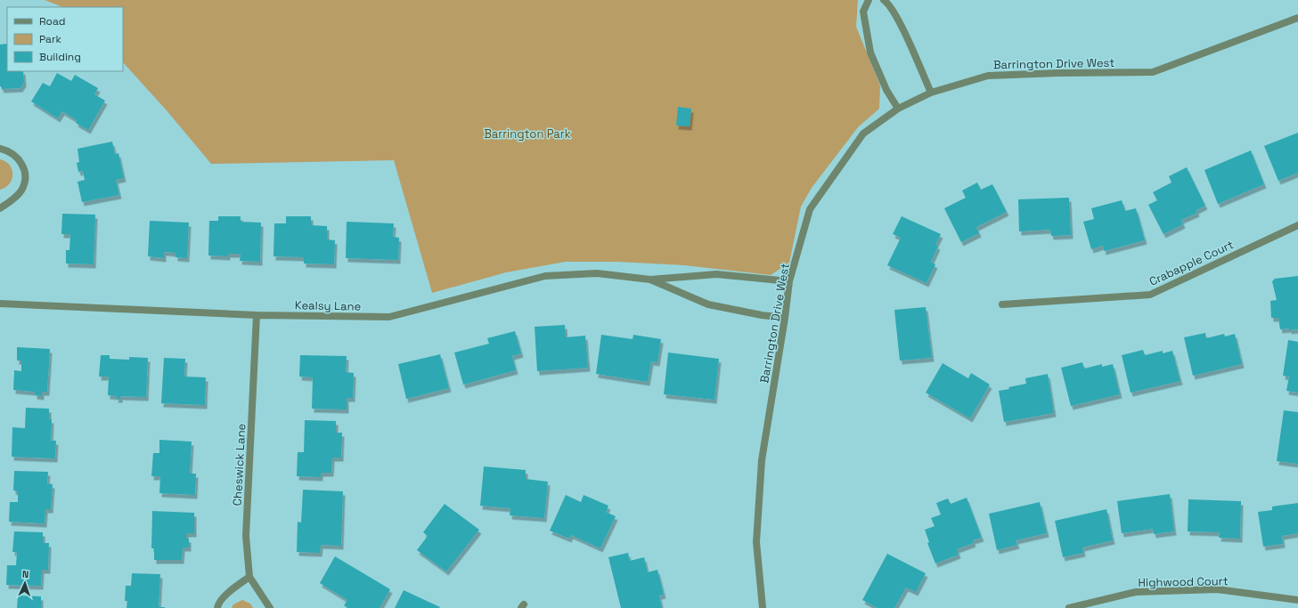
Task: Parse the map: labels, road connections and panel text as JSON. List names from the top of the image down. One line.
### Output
{"streets":{"street":["Barrington Drive West","Crabapple Court","Kealsy Lane","Cheswick Lane","Highwood Court"]},"crossings":[["Barrington Drive West","Kealsy Lane"],["Kealsy Lane","Cheswick Lane"]],"parks":["Barrington Park"],"legend":["Road","Park","Building"],"north":"top"}
